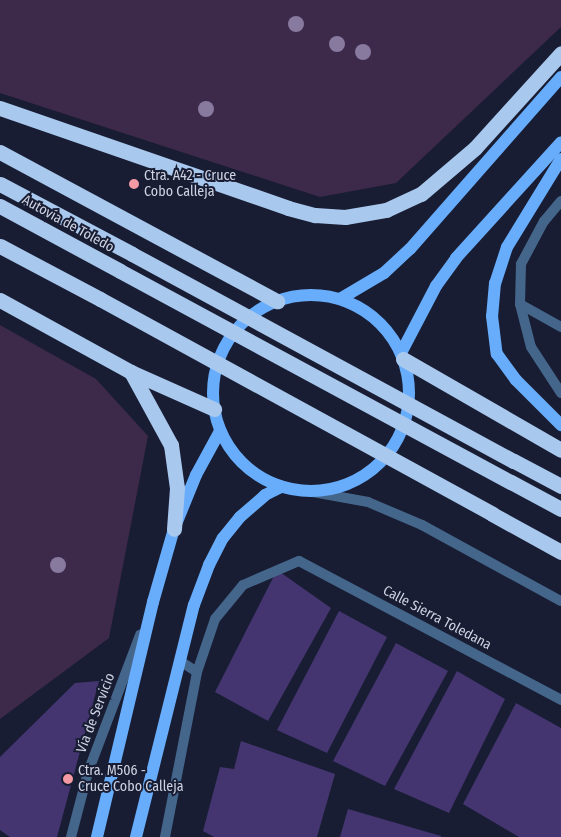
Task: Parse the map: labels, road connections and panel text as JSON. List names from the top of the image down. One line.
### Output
{"streets":{"highway":["Autovía de Toledo"],"street":["Calle Sierra Toledana","Vía de Servicio"]},"places":["Ctra. A42 - Cruce Cobo Calleja","Ctra. M506 - Cruce Cobo Calleja"]}
